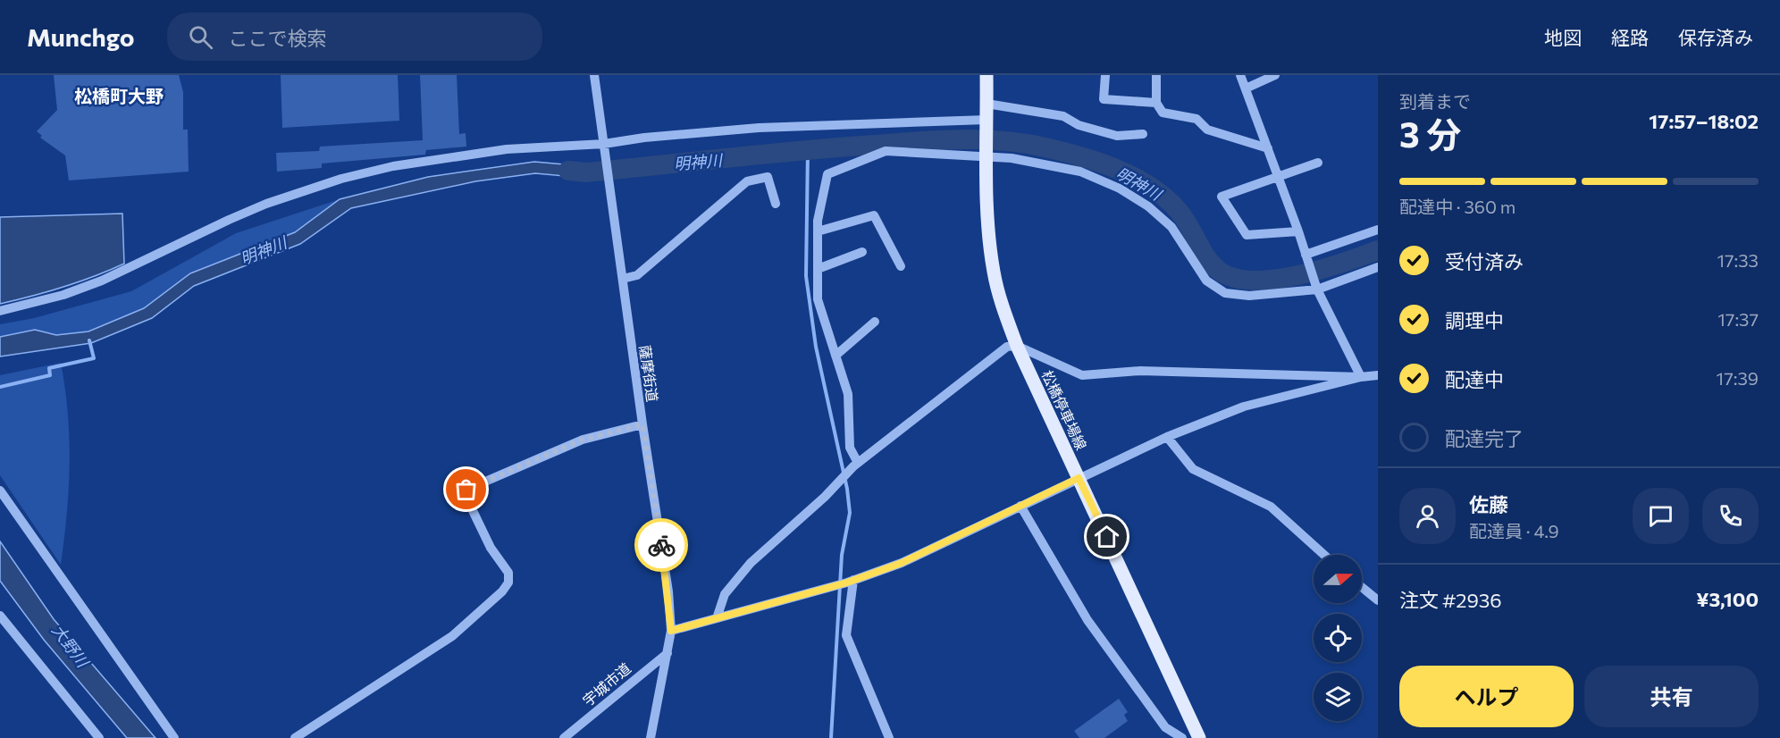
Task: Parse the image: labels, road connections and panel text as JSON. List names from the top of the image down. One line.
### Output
{"streets":{"main road":["松橋停車場線"],"street":["薩摩街道","宇城市道"]},"crossings":[["薩摩街道","宇城市道"]],"districts":["松橋町大野"],"water":["明神川","大野川"],"north":"right","page":{"header":"Munchgo","search":"ここで検索","nav":["地図","経路","保存済み"],"heading":["3 分","到着まで","17:57–18:02"],"panel":["佐藤","配達員 · 4.9","注文 #2936","¥3,100"],"bar":"配達中 · 360 m","list":[["受付済み","17:33"],["調理中","17:37"],["配達中","17:39"],"配達完了"],"buttons":["ヘルプ","共有"]}}
